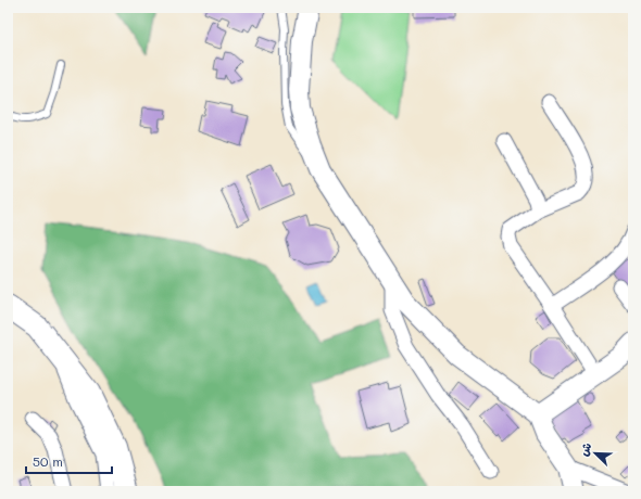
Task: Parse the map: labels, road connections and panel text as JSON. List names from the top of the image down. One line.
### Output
{"scale_bar":"50 m","north":"top left"}
